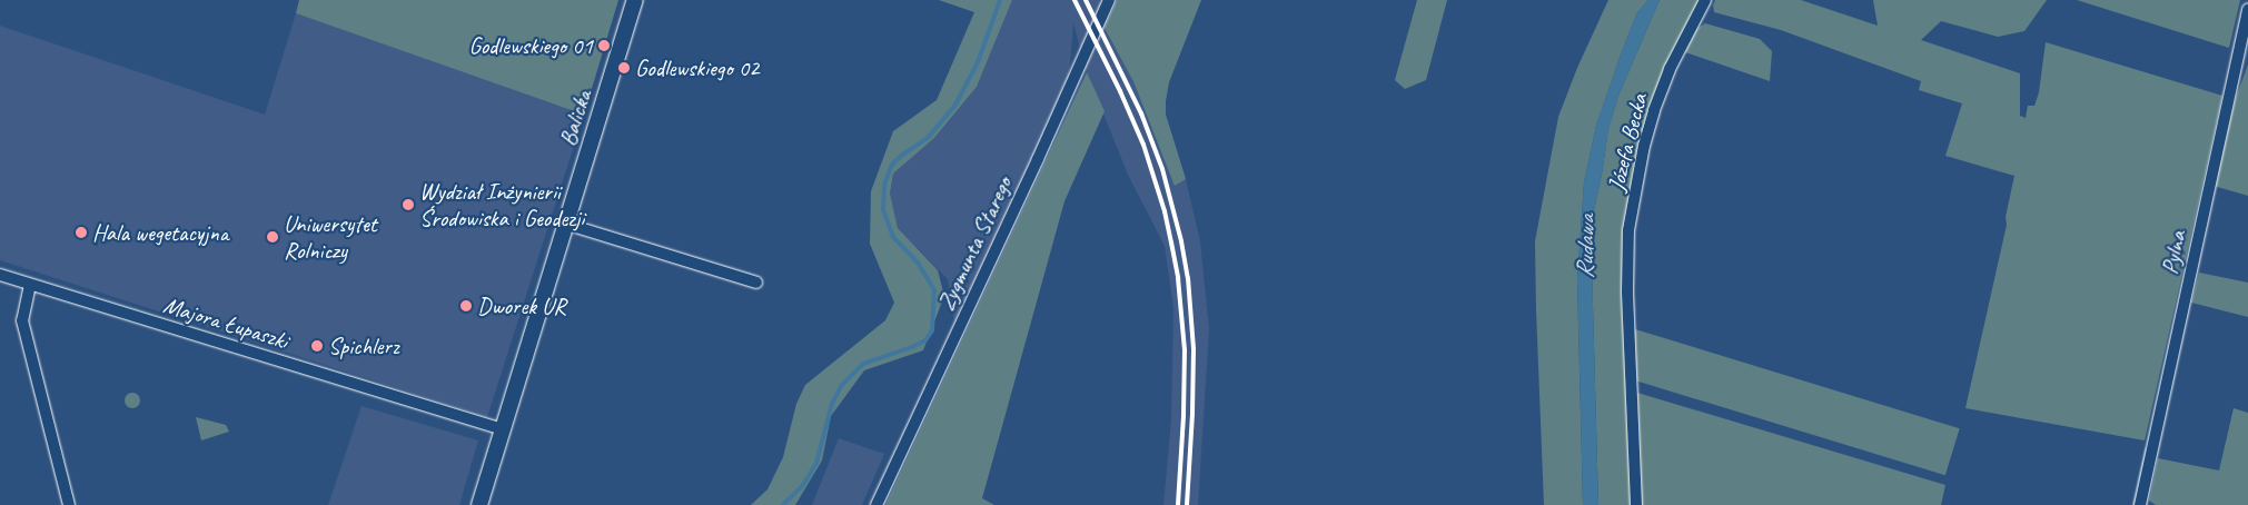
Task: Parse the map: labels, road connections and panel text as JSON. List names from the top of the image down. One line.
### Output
{"streets":{"street":["Balicka","Józefa Becka","Zygmunta Starego","Pylna","Majora Łupaszki"]},"crossings":[["Balicka","Majora Łupaszki"]],"water":["Rudawa"],"places":["Godlewskiego 01","Godlewskiego 02","Wydział Inżynierii Środowiska i Geodezji","Hala wegetacyjna","Uniwersytet Rolniczy","Dworek UR","Spichlerz"]}
